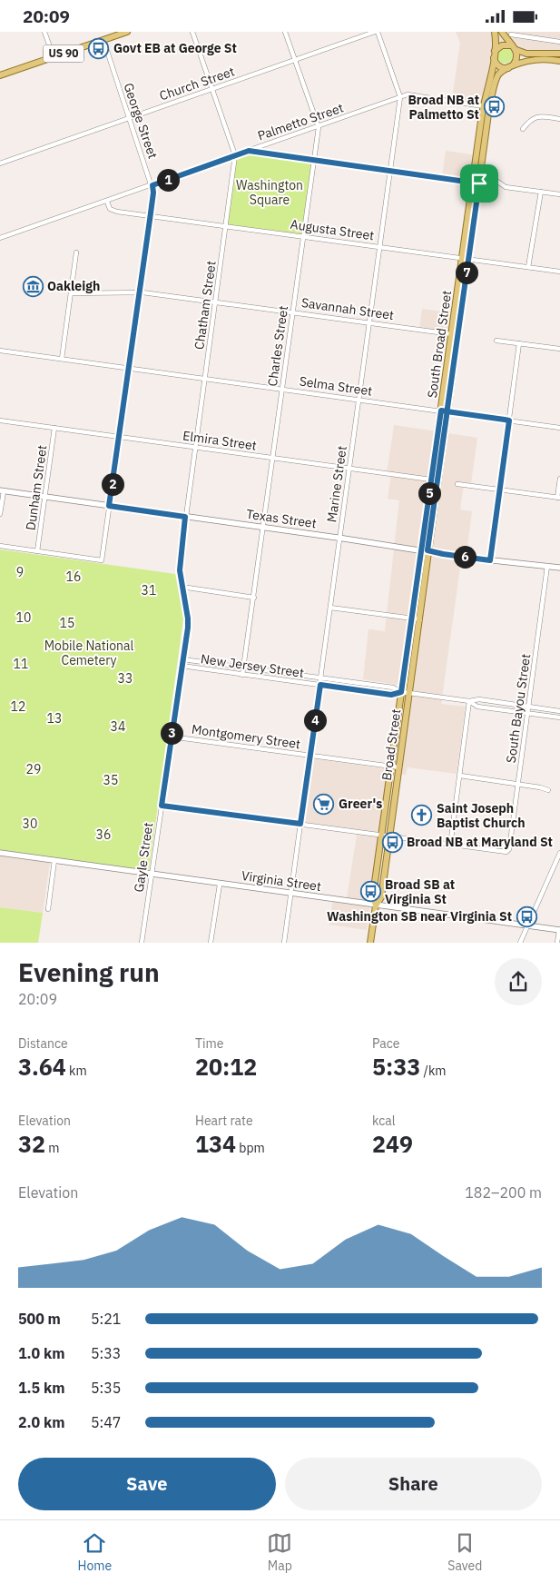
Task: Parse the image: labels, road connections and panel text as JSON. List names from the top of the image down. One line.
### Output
{"streets":{"main road":["US 90","Broad Street"],"street":["Church Street","George Street","Palmetto Street","Augusta Street","Chatham Street","Savannah Street","Charles Street","Selma Street","Elmira Street","Marine Street","Dunham Street","Texas Street","New Jersey Street","South Bayou Street","Montgomery Street","Gayle Street","Virginia Street"]},"crossings":[["US 90","George Street"],["Church Street","George Street"],["Church Street","Chatham Street"],["Church Street","Charles Street"],["Church Street","Marine Street"],["George Street","Palmetto Street"],["George Street","Augusta Street"],["George Street","Savannah Street"],["George Street","Selma Street"],["George Street","Elmira Street"],["George Street","Dunham Street"],["George Street","Texas Street"],["Palmetto Street","Augusta Street"],["Palmetto Street","Chatham Street"],["Palmetto Street","Charles Street"],["Palmetto Street","Marine Street"],["Augusta Street","Chatham Street"],["Augusta Street","Charles Street"],["Augusta Street","Marine Street"],["Augusta Street","Broad Street"],["Chatham Street","Savannah Street"],["Chatham Street","Selma Street"],["Chatham Street","Elmira Street"],["Chatham Street","Texas Street"],["Chatham Street","Gayle Street"],["Savannah Street","Charles Street"],["Savannah Street","Marine Street"],["Savannah Street","Broad Street"],["Charles Street","Selma Street"],["Charles Street","Elmira Street"],["Charles Street","Texas Street"],["Charles Street","New Jersey Street"],["Selma Street","Marine Street"],["Selma Street","Broad Street"],["Elmira Street","Marine Street"],["Elmira Street","Dunham Street"],["Elmira Street","Broad Street"],["Marine Street","Texas Street"],["Marine Street","New Jersey Street"],["Marine Street","Montgomery Street"],["Marine Street","Virginia Street"],["Dunham Street","Texas Street"],["Texas Street","South Bayou Street"],["Texas Street","Broad Street"],["New Jersey Street","South Bayou Street"],["New Jersey Street","Broad Street"],["New Jersey Street","Gayle Street"],["Montgomery Street","Broad Street"],["Montgomery Street","Gayle Street"],["Broad Street","Virginia Street"],["Gayle Street","Virginia Street"]],"parks":["Washington Square","9","16","31","10","15","Mobile National Cemetery","11","33","12","13","34","29","35","30","36"],"places":{"bus stop":["Govt EB at George St","Broad NB at Palmetto St","Broad NB at Maryland St","Broad SB at Virginia St","Washington SB near Virginia St"],"museum":["Oakleigh"],"supermarket":["Greer's"],"church":["Saint Joseph Baptist Church"]},"page":{"status":"20:09","pins":["1","7","2","5","6","4","3"],"heading":["Evening run","20:09"],"stats":[["Distance","3.64 km"],["Time","20:12"],["Pace","5:33 /km"],["Elevation","32 m"],["Heart rate","134 bpm"],["kcal","249"]],"chart":["Elevation","182–200 m"],"list":[{"name":"500 m","note":"5:21"},{"name":"1.0 km","note":"5:33"},{"name":"1.5 km","note":"5:35"},{"name":"2.0 km","note":"5:47"}],"buttons":["Save","Share"],"tabs":["Home","Map","Saved"]}}
